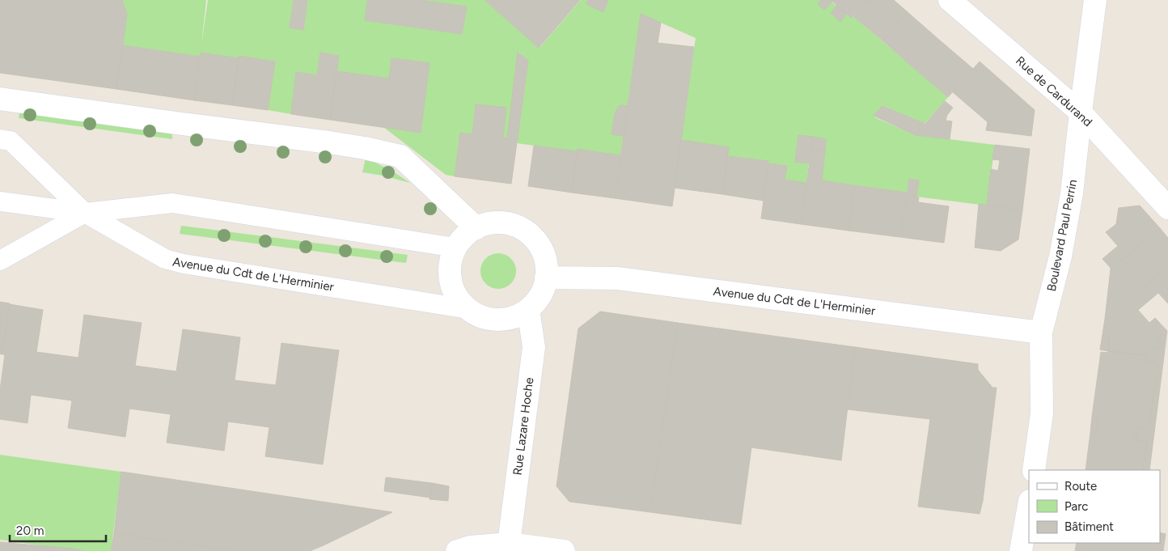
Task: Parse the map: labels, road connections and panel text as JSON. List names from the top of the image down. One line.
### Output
{"streets":{"street":["Rue de Cardurand","Boulevard Paul Perrin","Avenue du Cdt de L'Herminier","Rue Lazare Hoche"]},"crossings":[["Rue de Cardurand","Boulevard Paul Perrin"],["Boulevard Paul Perrin","Avenue du Cdt de L'Herminier"],["Avenue du Cdt de L'Herminier","Rue Lazare Hoche"]],"legend":["Route","Parc","Bâtiment"],"scale_bar":"20 m"}
